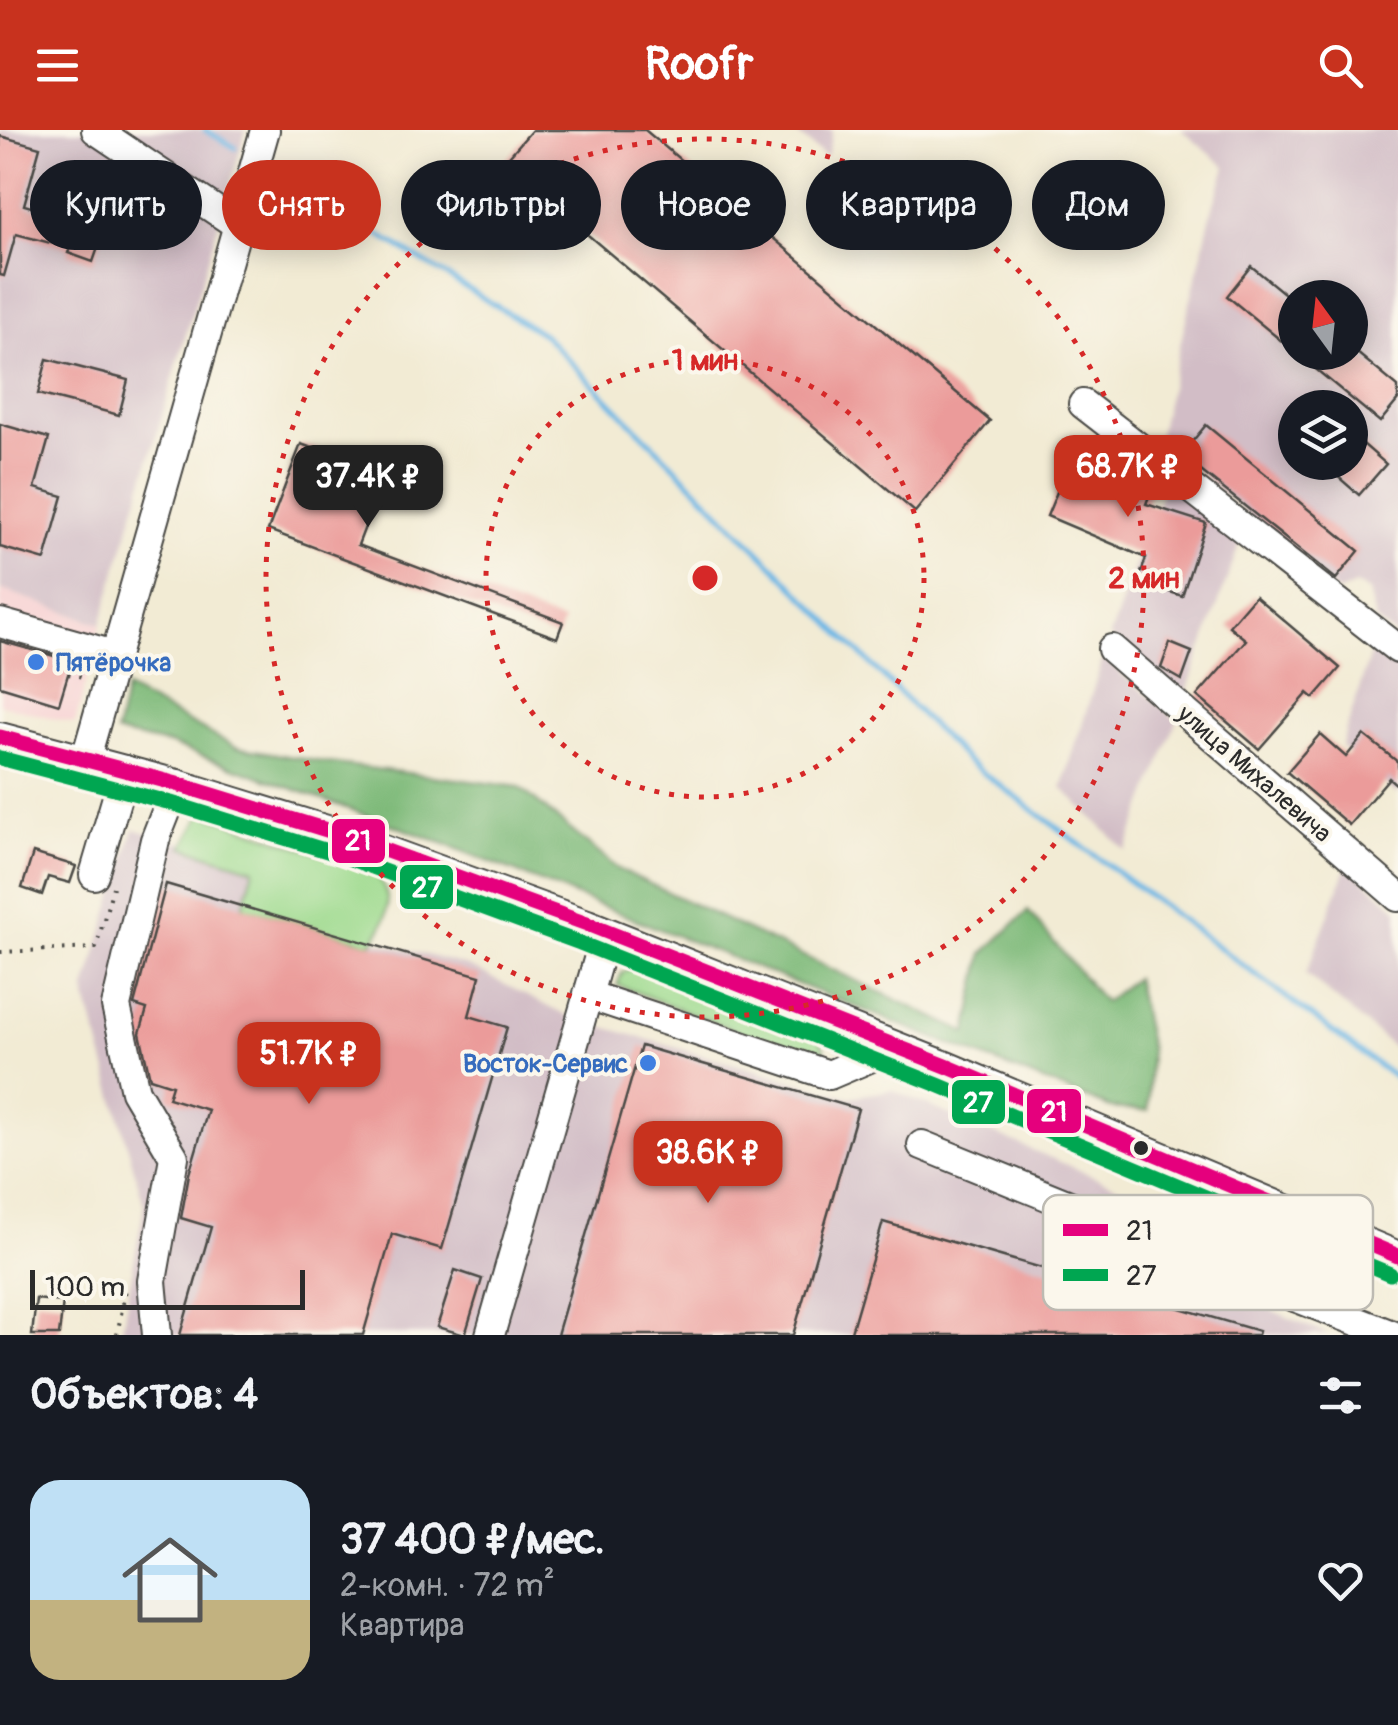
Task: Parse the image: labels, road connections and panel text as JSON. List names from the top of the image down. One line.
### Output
{"streets":{"street":["улица Михалевича"]},"places":["Пятёрочка","Восток-Сервис"],"lines":["transit line 21","transit line 27"],"legend":["21","27"],"scale_bar":"100 m","north":"top","page":{"header":"Roofr","chip":["Купить","Снять","Фильтры","Новое","Квартира","Дом"],"price":["68.7K ₽","37.4K ₽","51.7K ₽","38.6K ₽"],"scale":"100 m","heading":"Объектов: 4","list":[{"name":"37 400 ₽/мес.","note":"2-комн. · 72 m² · Квартира"}]},"rings":["1 мин","2 мин"]}
